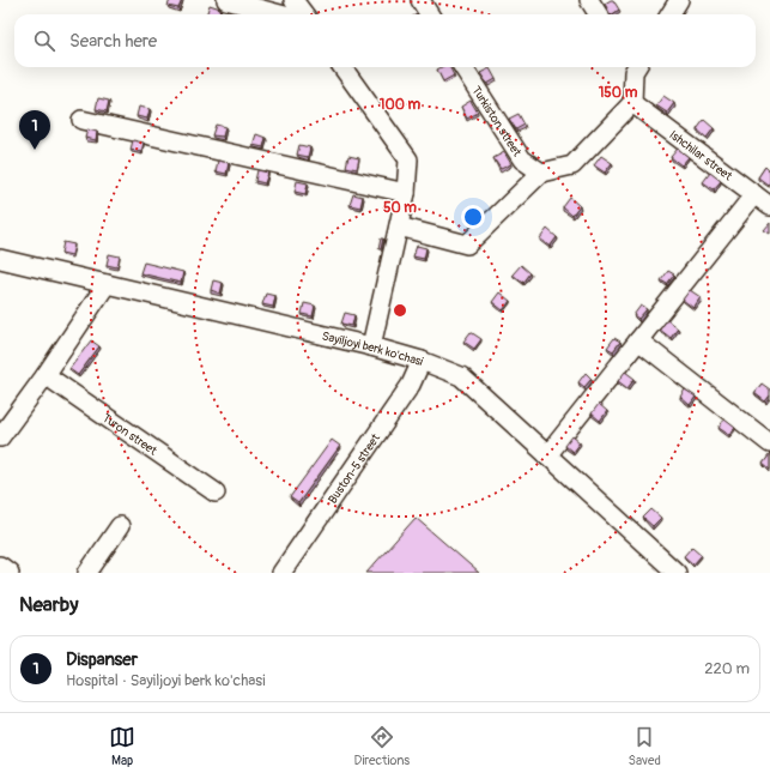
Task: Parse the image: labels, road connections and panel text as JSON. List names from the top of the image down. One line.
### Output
{"streets":{"street":["Turkiston street","Ishchilar street","Sayiljoyi berk ko'chasi","Turon street","Buston-5 street"]},"crossings":[["Sayiljoyi berk ko'chasi","Buston-5 street"]],"page":{"search":"Search here","pins":"1","heading":"Nearby","list":[{"mark":"1","name":"Dispanser","note":"Hospital · Sayiljoyi berk ko'chasi","value":"220 m"}],"nav":["Map","Directions","Saved"]},"rings":["150 m","100 m","50 m"]}
